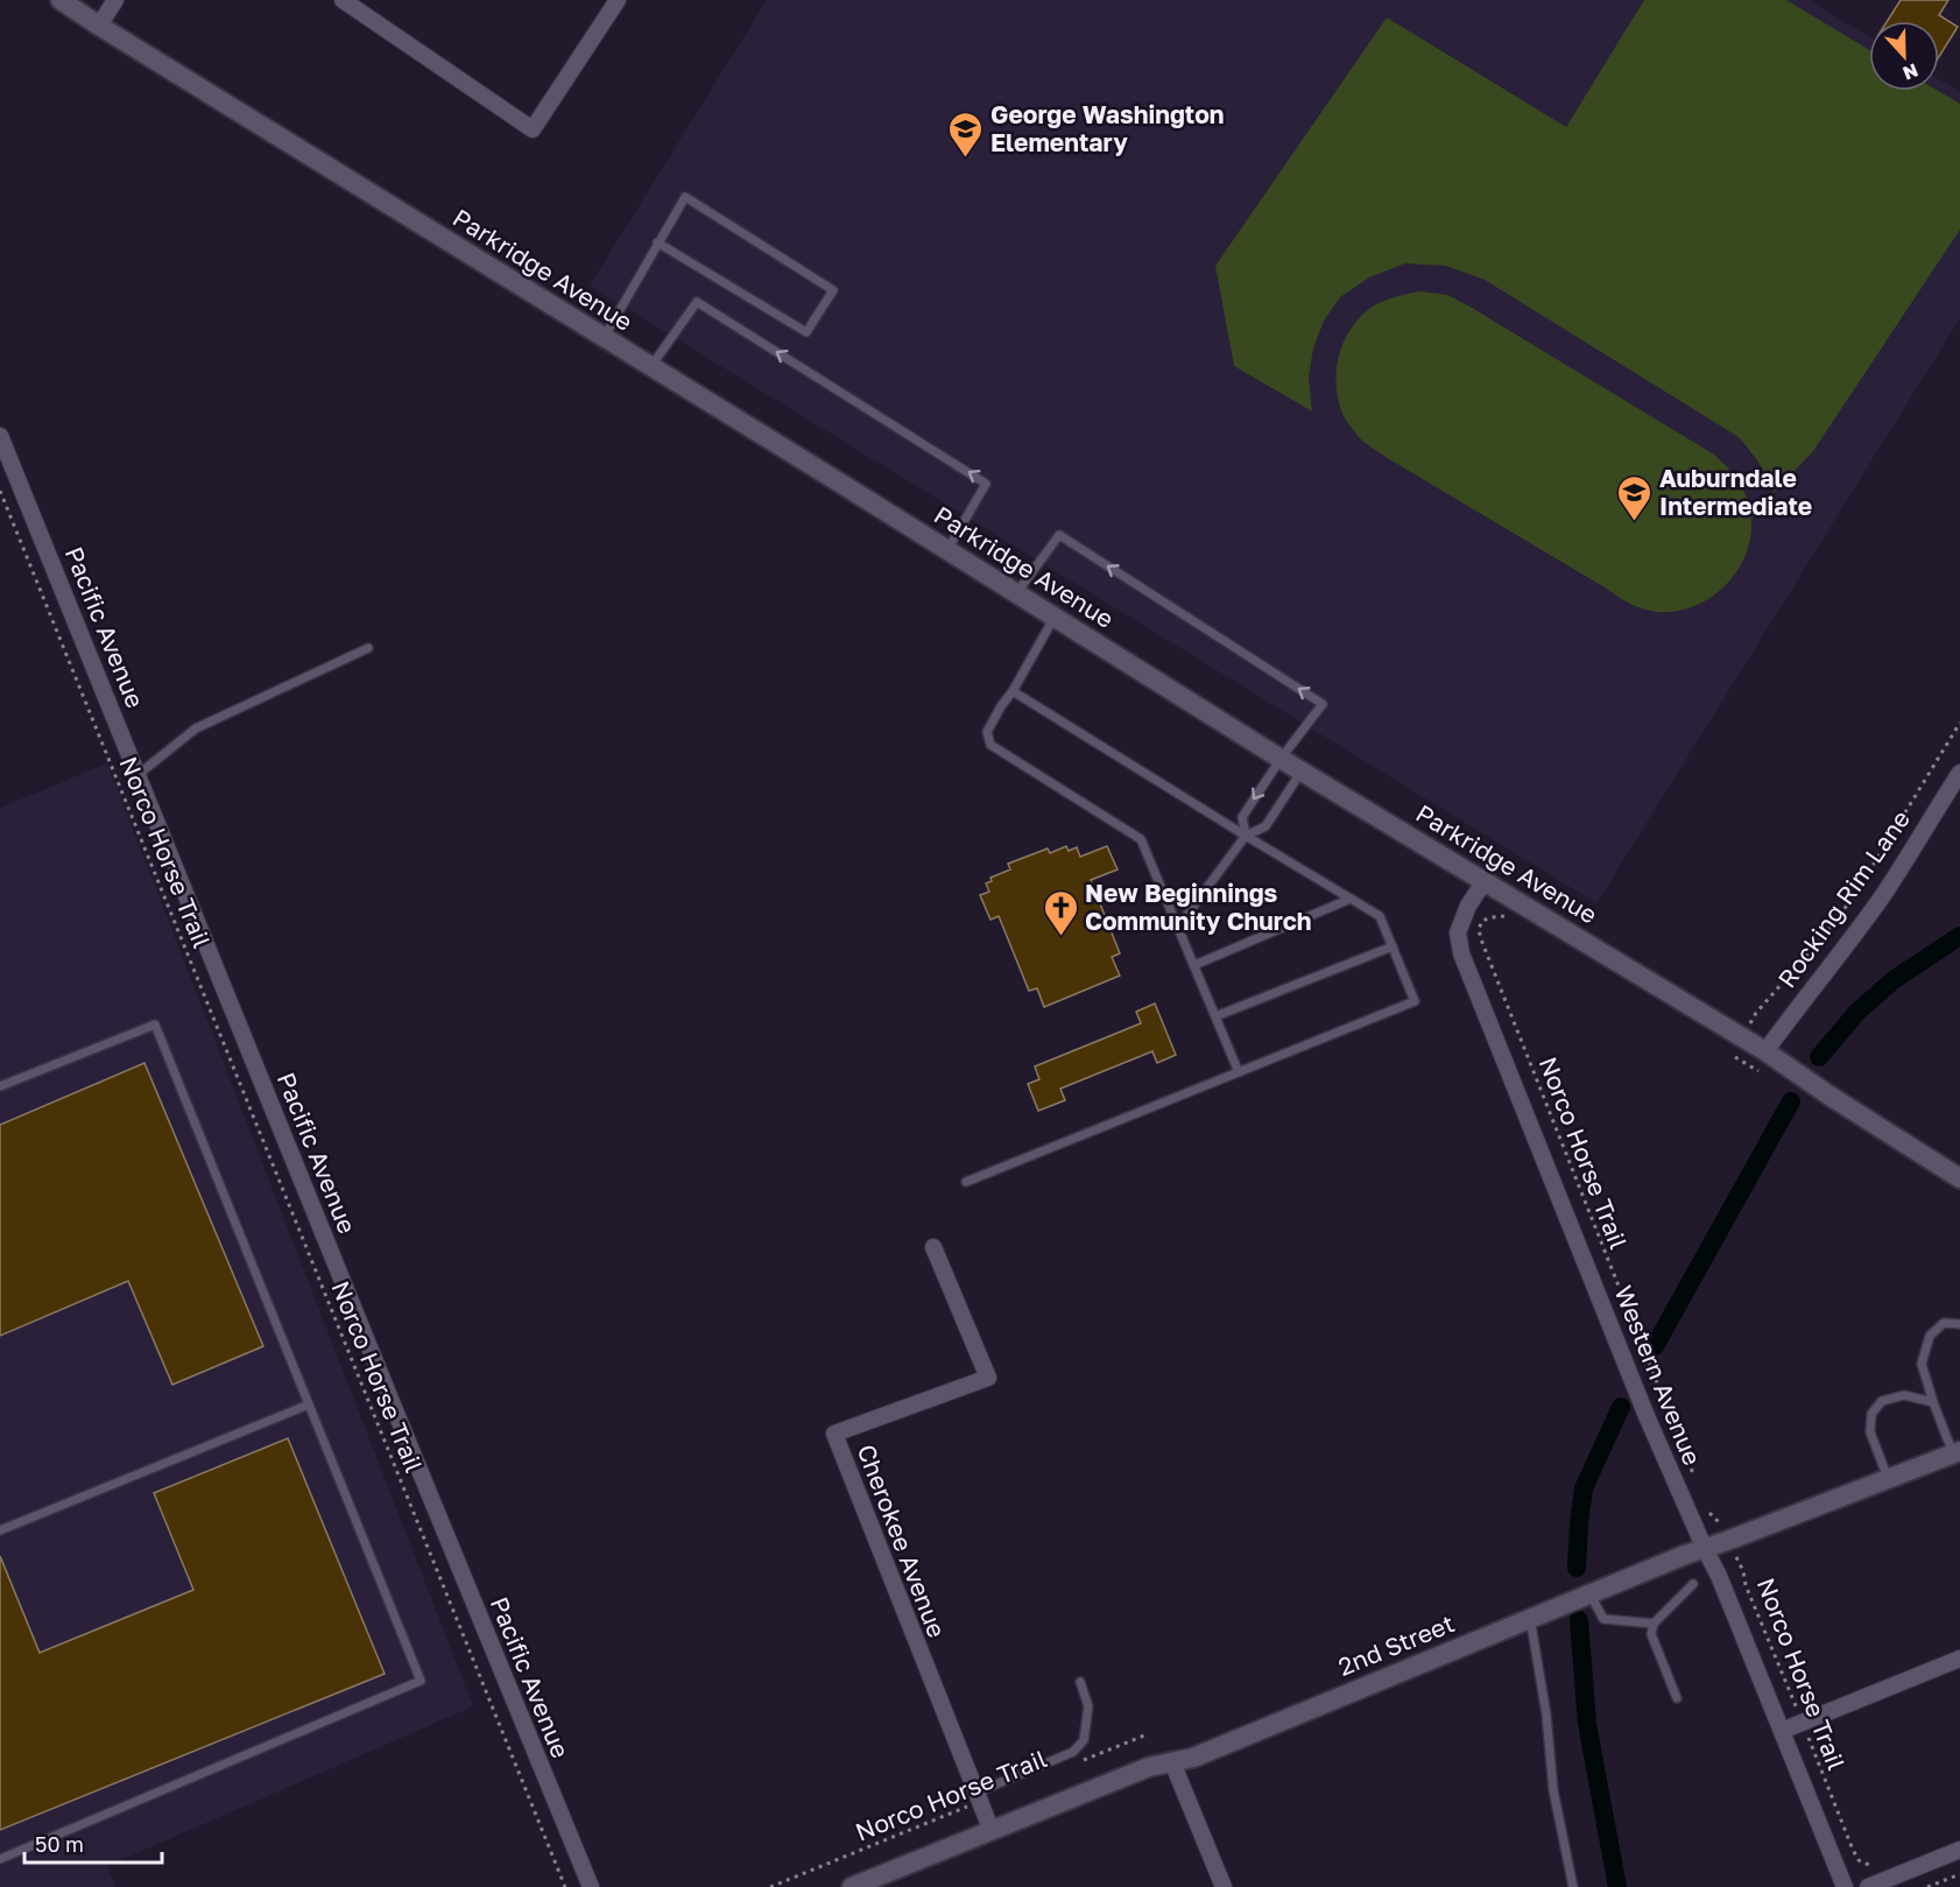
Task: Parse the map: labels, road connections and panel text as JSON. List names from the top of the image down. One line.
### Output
{"streets":{"street":["Parkridge Avenue","Pacific Avenue","Rocking Rim Lane","Western Avenue","Cherokee Avenue","2nd Street"],"path":["Norco Horse Trail"]},"crossings":[["Parkridge Avenue","Rocking Rim Lane"],["Parkridge Avenue","Western Avenue"],["Norco Horse Trail","Cherokee Avenue"],["Norco Horse Trail","2nd Street"],["Western Avenue","2nd Street"],["Cherokee Avenue","2nd Street"]],"places":{"school or university":["George Washington Elementary","Auburndale Intermediate"],"church":["New Beginnings Community Church"]},"scale_bar":"50 m","north":"bottom"}
